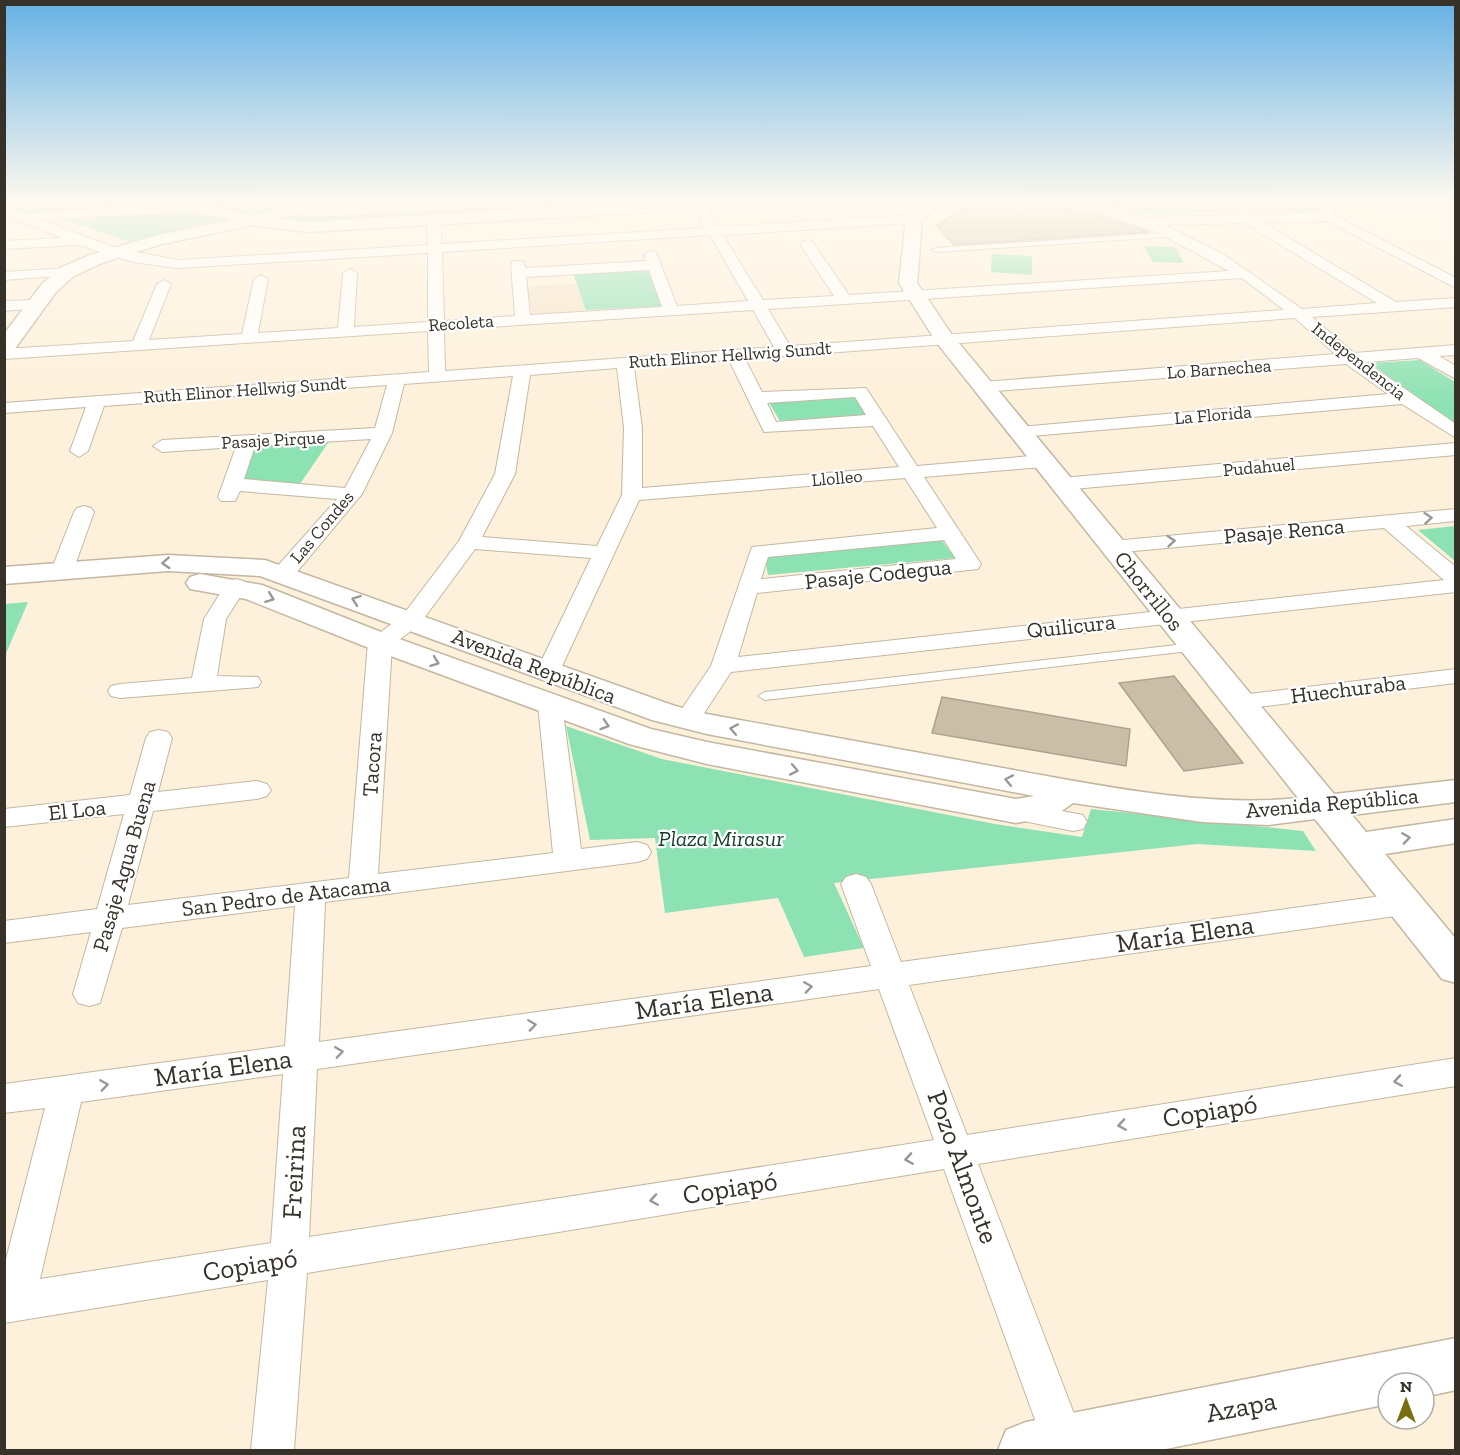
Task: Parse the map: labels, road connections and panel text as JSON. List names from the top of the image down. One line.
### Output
{"streets":{"street":["Recoleta","Ruth Elinor Hellwig Sundt","Independencia","Lo Barnechea","La Florida","Pasaje Pirque","Pudahuel","Llolleo","Las Condes","Pasaje Renca","Pasaje Codegua","Chorrillos","Quilicura","Avenida República","Huechuraba","Tacora","El Loa","Pasaje Agua Buena","San Pedro de Atacama","María Elena","Copiapó","Pozo Almonte","Freirina","Azapa"]},"crossings":[["Recoleta","Independencia"],["Recoleta","Chorrillos"],["Ruth Elinor Hellwig Sundt","Independencia"],["Ruth Elinor Hellwig Sundt","Las Condes"],["Ruth Elinor Hellwig Sundt","Chorrillos"],["Independencia","Lo Barnechea"],["Independencia","La Florida"],["Independencia","Pudahuel"],["Lo Barnechea","Chorrillos"],["La Florida","Chorrillos"],["Pasaje Pirque","Las Condes"],["Pudahuel","Chorrillos"],["Llolleo","Pasaje Codegua"],["Llolleo","Chorrillos"],["Las Condes","Avenida República"],["Pasaje Renca","Chorrillos"],["Pasaje Codegua","Quilicura"],["Pasaje Codegua","Avenida República"],["Chorrillos","Quilicura"],["Chorrillos","Avenida República"],["Chorrillos","Huechuraba"],["Chorrillos","María Elena"],["Avenida República","Tacora"],["Tacora","San Pedro de Atacama"],["El Loa","Pasaje Agua Buena"],["Pasaje Agua Buena","San Pedro de Atacama"],["San Pedro de Atacama","Freirina"],["María Elena","Pozo Almonte"],["María Elena","Freirina"],["Copiapó","Pozo Almonte"],["Copiapó","Freirina"],["Pozo Almonte","Azapa"]],"one_way":["Pasaje Renca","María Elena","Copiapó"],"parks":["Plaza Mirasur"],"north":"top"}
